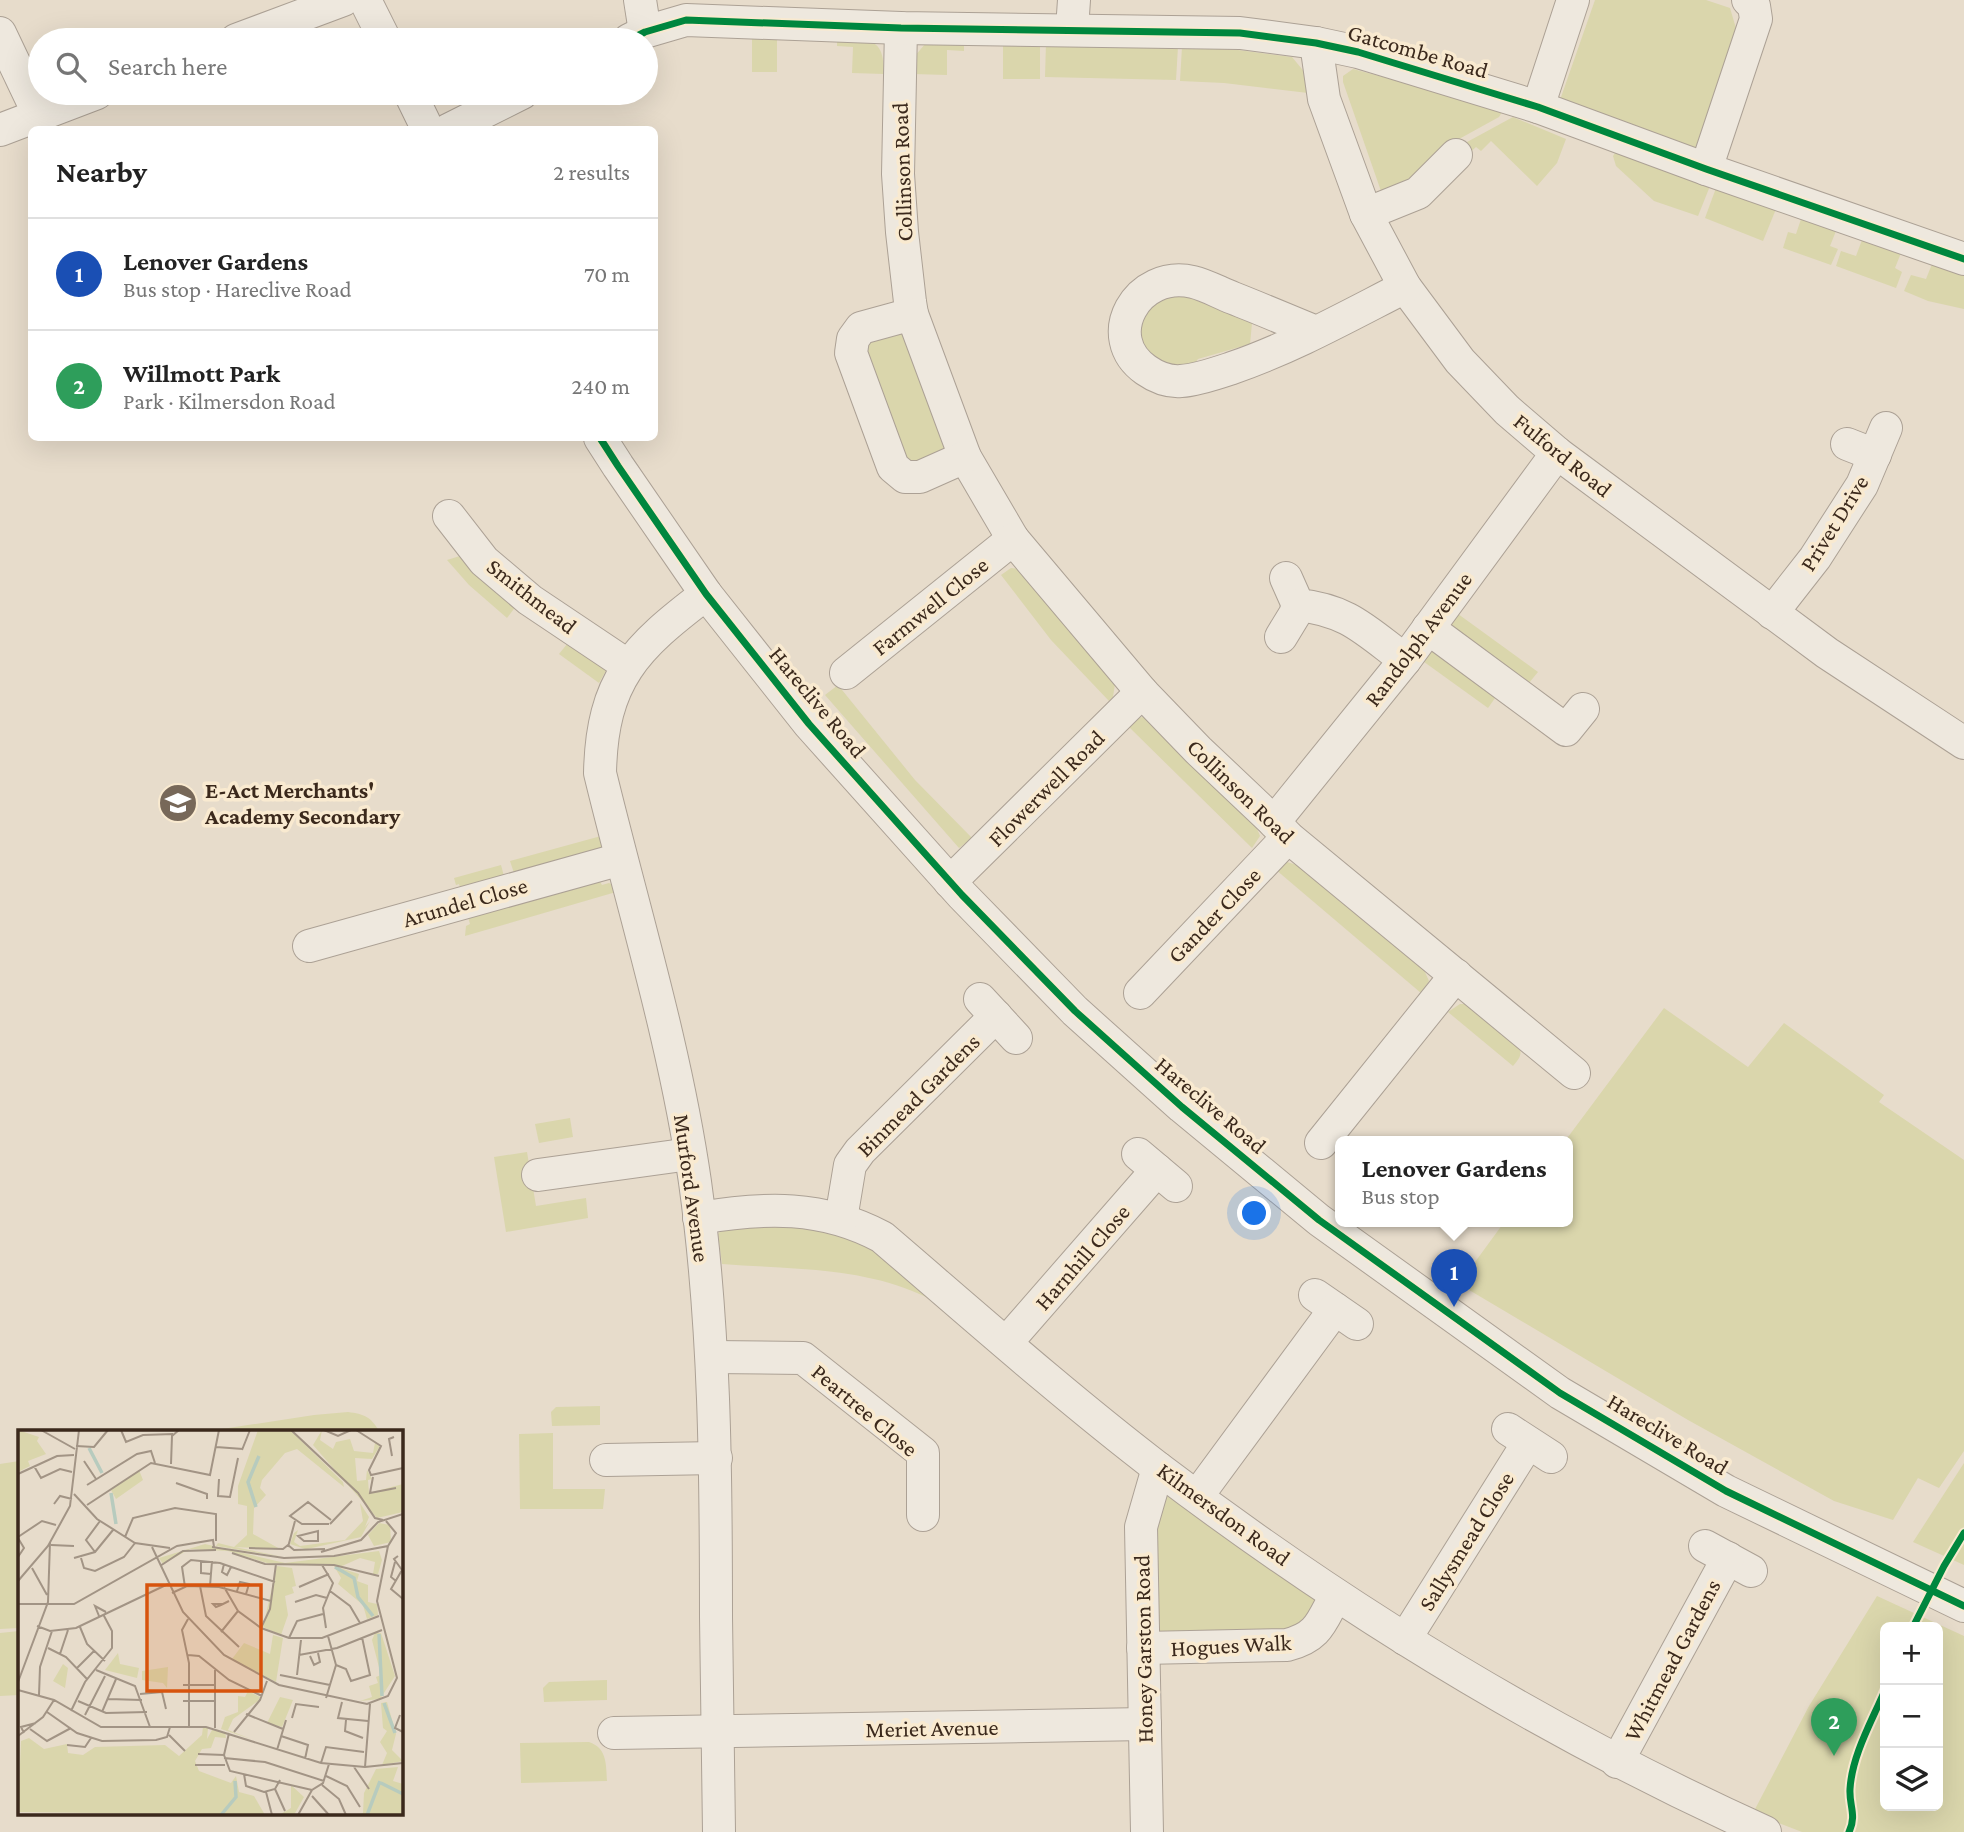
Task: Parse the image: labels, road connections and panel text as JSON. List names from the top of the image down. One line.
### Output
{"streets":{"street":["Gatcombe Road","Collinson Road","Fulford Road","Privet Drive","Smithmead","Farmwell Close","Randolph Avenue","Hareclive Road","Flowerwell Road","Arundel Close","Gander Close","Binmead Gardens","Murford Avenue","Harnhill Close","Peartree Close","Kilmersdon Road","Sallysmead Close","Hogues Walk","Honey Garston Road","Whitmead Gardens","Meriet Avenue"]},"crossings":[["Gatcombe Road","Collinson Road"],["Gatcombe Road","Fulford Road"],["Collinson Road","Farmwell Close"],["Collinson Road","Randolph Avenue"],["Collinson Road","Flowerwell Road"],["Collinson Road","Gander Close"],["Fulford Road","Privet Drive"],["Fulford Road","Randolph Avenue"],["Smithmead","Murford Avenue"],["Randolph Avenue","Gander Close"],["Hareclive Road","Flowerwell Road"],["Hareclive Road","Murford Avenue"],["Arundel Close","Murford Avenue"],["Binmead Gardens","Kilmersdon Road"],["Murford Avenue","Peartree Close"],["Murford Avenue","Kilmersdon Road"],["Murford Avenue","Meriet Avenue"],["Harnhill Close","Kilmersdon Road"],["Kilmersdon Road","Sallysmead Close"],["Kilmersdon Road","Hogues Walk"],["Kilmersdon Road","Honey Garston Road"],["Kilmersdon Road","Whitmead Gardens"],["Hogues Walk","Honey Garston Road"],["Honey Garston Road","Meriet Avenue"]],"places":{"school or university":["E-Act Merchants' Academy Secondary"]},"page":{"search":"Search here","heading":["Nearby","2 results"],"list":[{"mark":"1","name":"Lenover Gardens","note":"Bus stop · Hareclive Road","value":"70 m"},{"mark":"2","name":"Willmott Park","note":"Park · Kilmersdon Road","value":"240 m"}],"popup":["Lenover Gardens","Bus stop"],"pins":["1","2"],"map_buttons":["+","−"]}}
